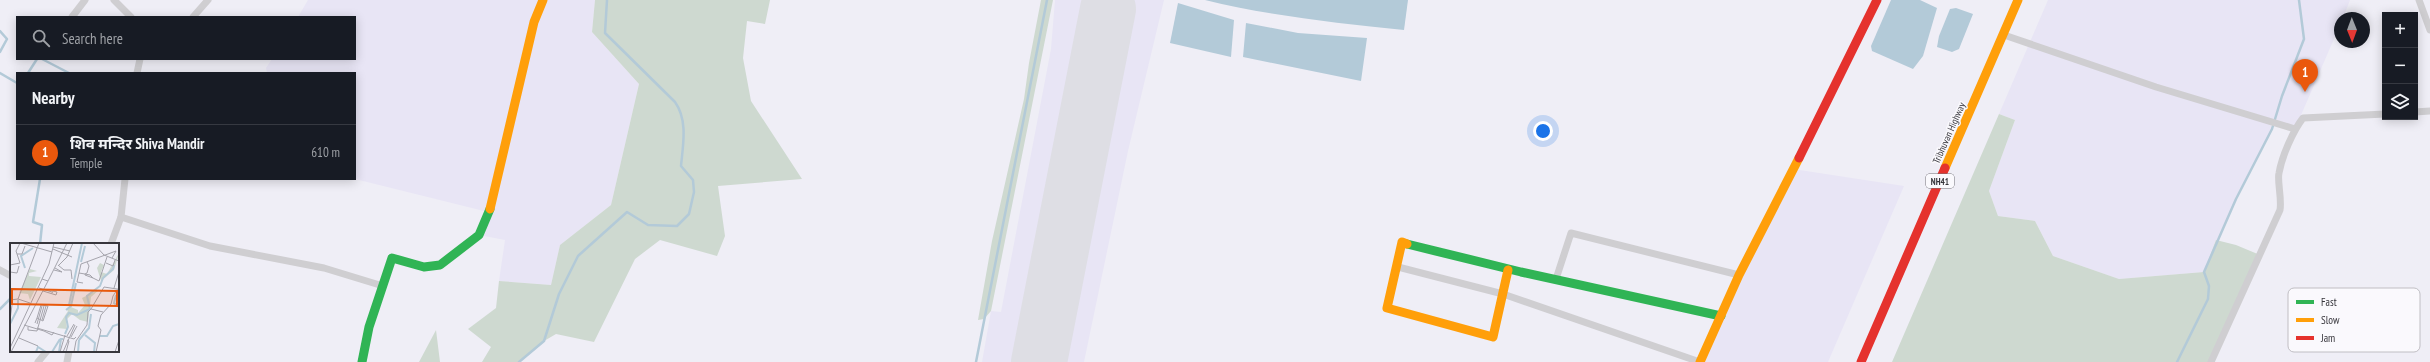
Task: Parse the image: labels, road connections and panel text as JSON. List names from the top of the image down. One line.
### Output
{"streets":{"main road":["Tribhuvan Highway","NH41"]},"legend":["Fast","Slow","Jam"],"north":"bottom","page":{"map_buttons":["+","−"],"search":"Search here","pins":"1","heading":"Nearby","list":[{"mark":"1","name":"शिव मन्दिर Shiva Mandir","note":"Temple","value":"610 m"}]}}
